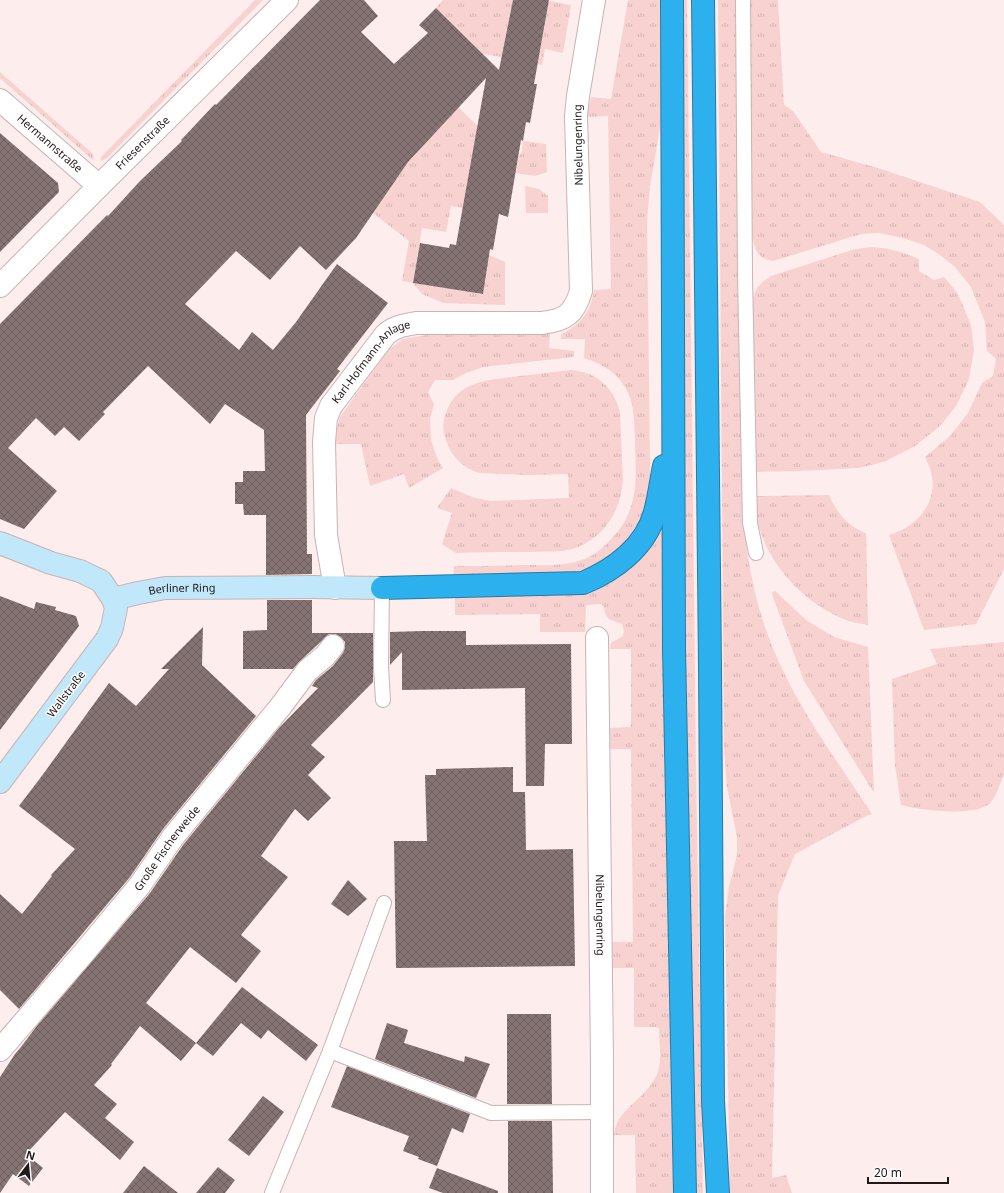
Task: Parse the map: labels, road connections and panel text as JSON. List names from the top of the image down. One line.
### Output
{"streets":{"main road":["Berliner Ring","Wallstraße"],"street":["Hermannstraße","Friesenstraße","Nibelungenring","Karl-Hofmann-Anlage","Große Fischerweide"]},"crossings":[["Hermannstraße","Friesenstraße"],["Nibelungenring","Karl-Hofmann-Anlage"],["Karl-Hofmann-Anlage","Berliner Ring"],["Berliner Ring","Wallstraße"]],"scale_bar":"20 m","north":"top"}
